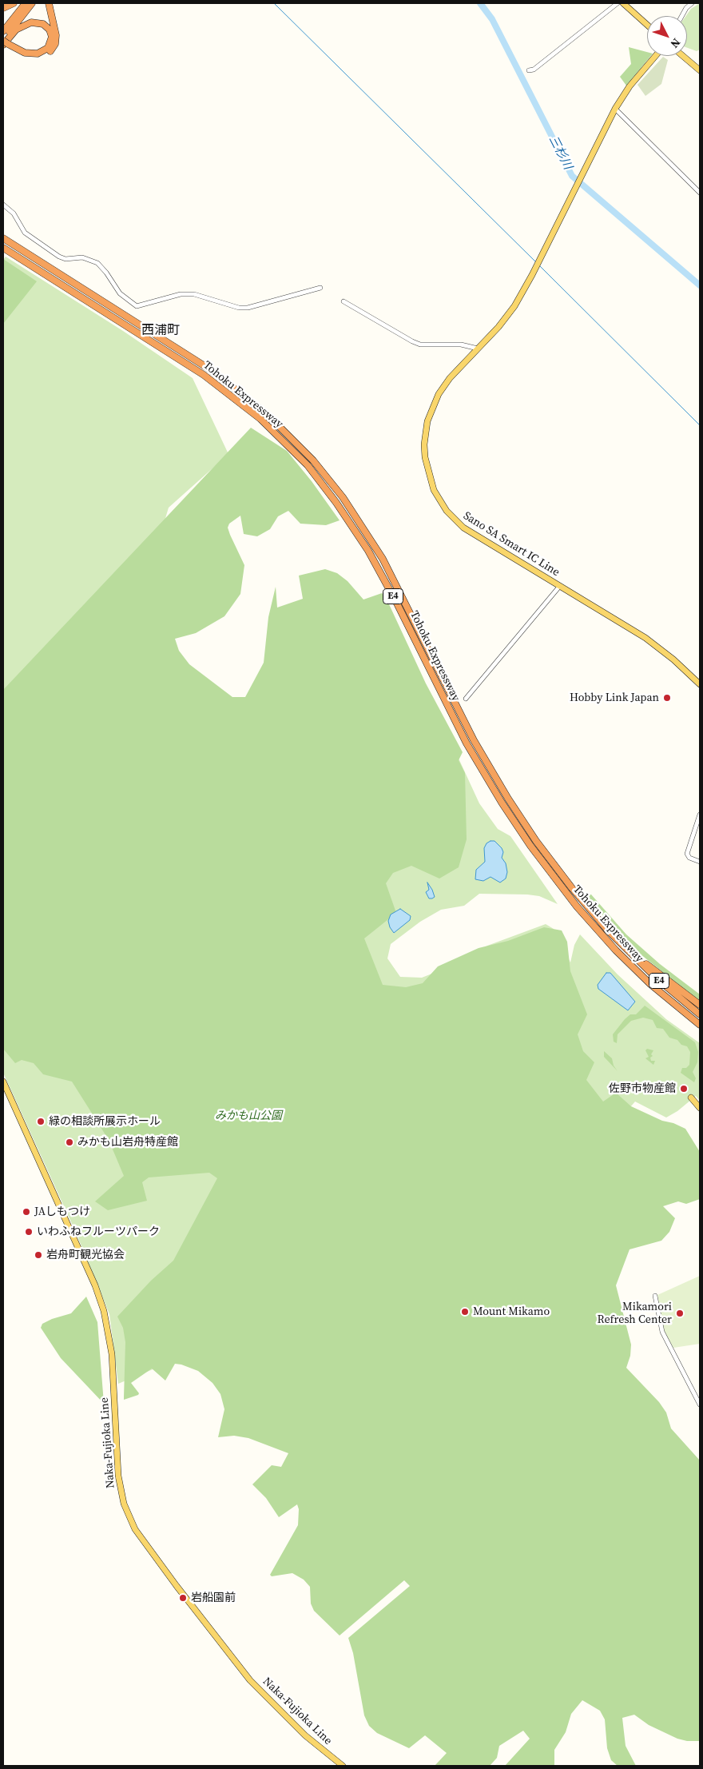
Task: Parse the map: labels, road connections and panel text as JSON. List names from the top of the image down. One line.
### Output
{"streets":{"highway":["Tohoku Expressway","E4"],"main road":["Sano SA Smart IC Line","Naka-Fujioka Line"]},"districts":["西浦町"],"water":["三杉川"],"parks":["みかも山公園"],"places":["Hobby Link Japan","佐野市物産館","緑の相談所展示ホール","みかも山岩舟特産館","JAしもつけ","いわふねフルーツパーク","岩舟町観光協会","Mount Mikamo","Mikamori Refresh Center","岩船園前"],"north":"bottom right"}
